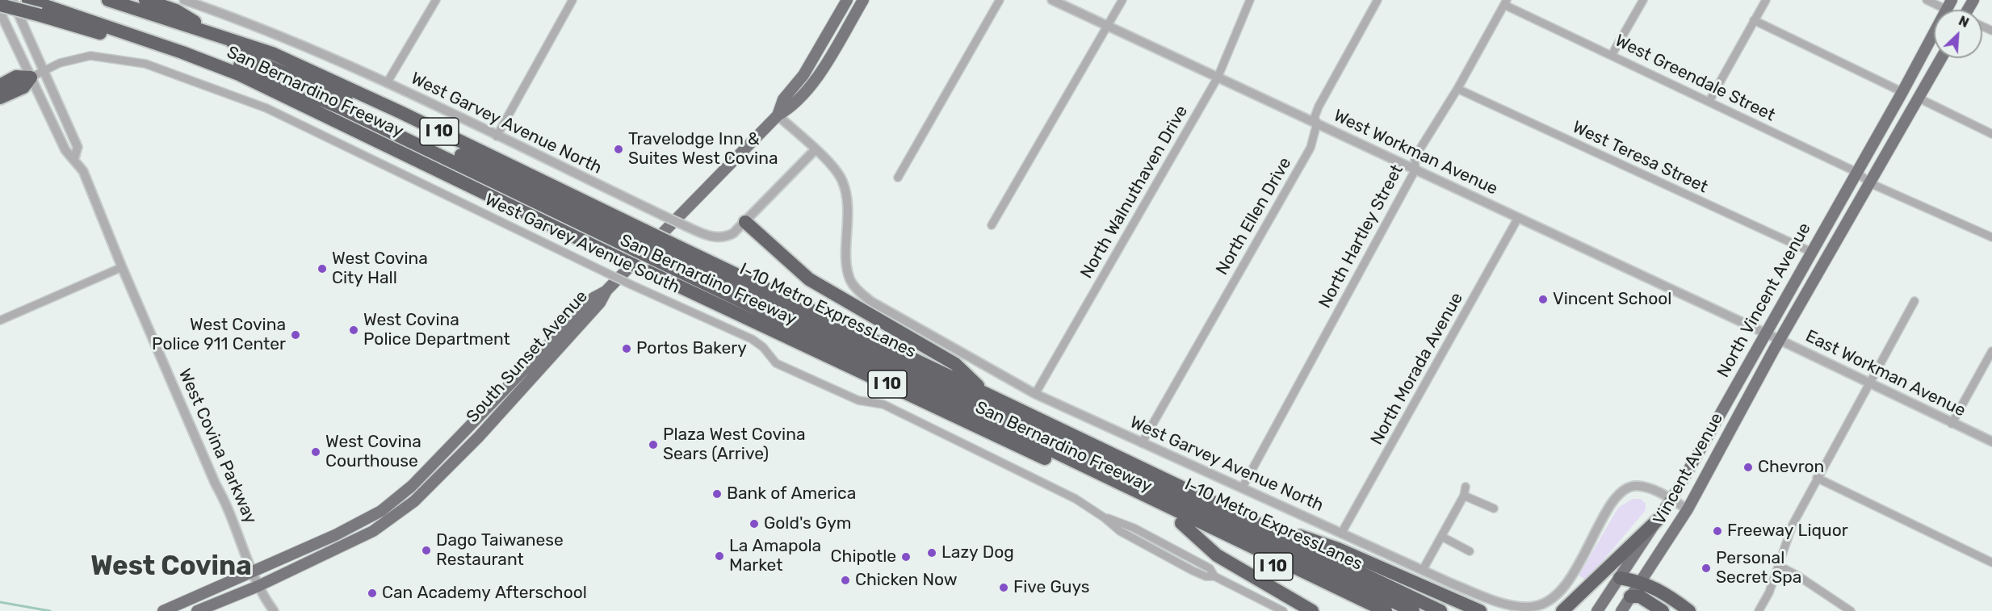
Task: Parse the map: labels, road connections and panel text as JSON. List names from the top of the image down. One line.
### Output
{"streets":{"highway":["San Bernardino Freeway","I 10","I-10 Metro ExpressLanes"],"main road":["North Vincent Avenue","South Sunset Avenue","Vincent Avenue"],"street":["West Greendale Street","West Garvey Avenue North","West Workman Avenue","West Teresa Street","North Walnuthaven Drive","North Ellen Drive","North Hartley Street","West Garvey Avenue South","North Morada Avenue","East Workman Avenue","West Covina Parkway"]},"crossings":[["West Greendale Street","North Hartley Street"],["West Greendale Street","North Vincent Avenue"],["San Bernardino Freeway","I-10 Metro ExpressLanes"],["West Garvey Avenue North","North Walnuthaven Drive"],["West Garvey Avenue North","North Ellen Drive"],["West Garvey Avenue North","North Hartley Street"],["West Garvey Avenue North","North Vincent Avenue"],["West Garvey Avenue North","North Morada Avenue"],["West Garvey Avenue North","Vincent Avenue"],["West Workman Avenue","North Walnuthaven Drive"],["West Workman Avenue","North Ellen Drive"],["West Workman Avenue","North Hartley Street"],["West Workman Avenue","North Vincent Avenue"],["West Workman Avenue","North Morada Avenue"],["West Workman Avenue","East Workman Avenue"],["West Teresa Street","North Hartley Street"],["West Teresa Street","North Vincent Avenue"],["West Garvey Avenue South","West Covina Parkway"],["North Vincent Avenue","East Workman Avenue"],["North Vincent Avenue","Vincent Avenue"],["South Sunset Avenue","West Covina Parkway"],["East Workman Avenue","Vincent Avenue"]],"districts":["West Covina"],"places":["Travelodge Inn & Suites West Covina","West Covina City Hall","Vincent School","West Covina Police Department","West Covina Police 911 Center","Portos Bakery","Plaza West Covina Sears (Arrive)","West Covina Courthouse","Chevron","Bank of America","Gold's Gym","Freeway Liquor","Dago Taiwanese Restaurant","Lazy Dog","La Amapola Market","Chipotle","Personal Secret Spa","Chicken Now","Five Guys","Can Academy Afterschool"],"north":"top right"}
